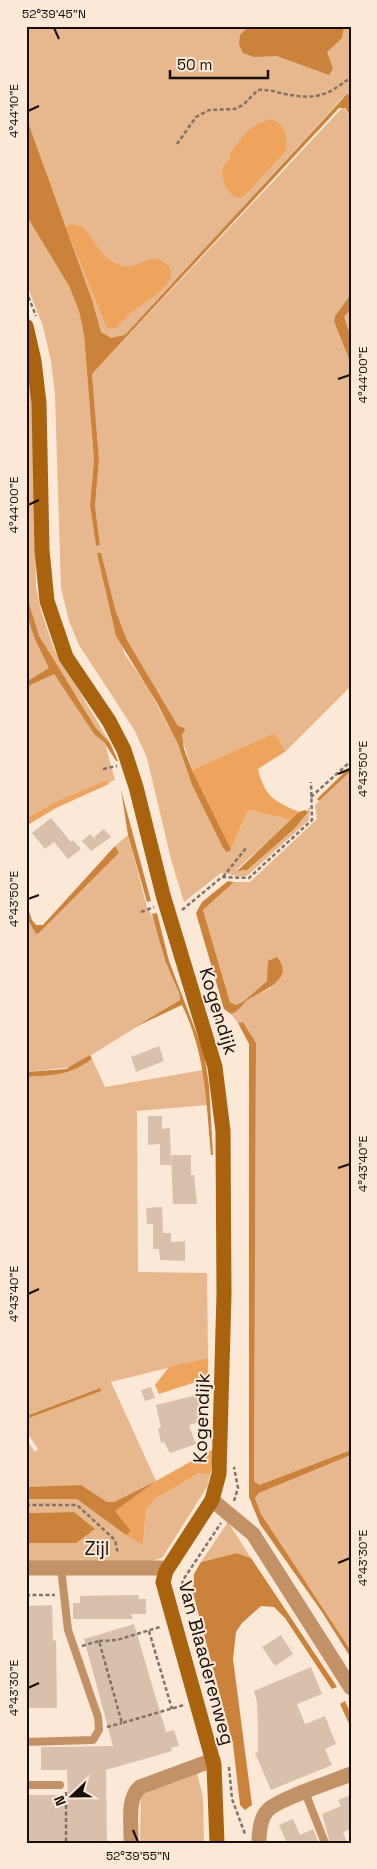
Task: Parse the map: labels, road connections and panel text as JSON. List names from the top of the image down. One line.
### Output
{"streets":{"street":["Kogendijk","Zijl","Van Blaaderenweg"]},"crossings":[["Kogendijk","Van Blaaderenweg"],["Zijl","Van Blaaderenweg"]],"scale_bar":"50 m","north":"left","coordinates":["52°39'45\"N","4°44'10\"E","4°44'00\"E","4°43'50\"E","4°43'40\"E","4°43'30\"E","52°39'55\"N"]}
